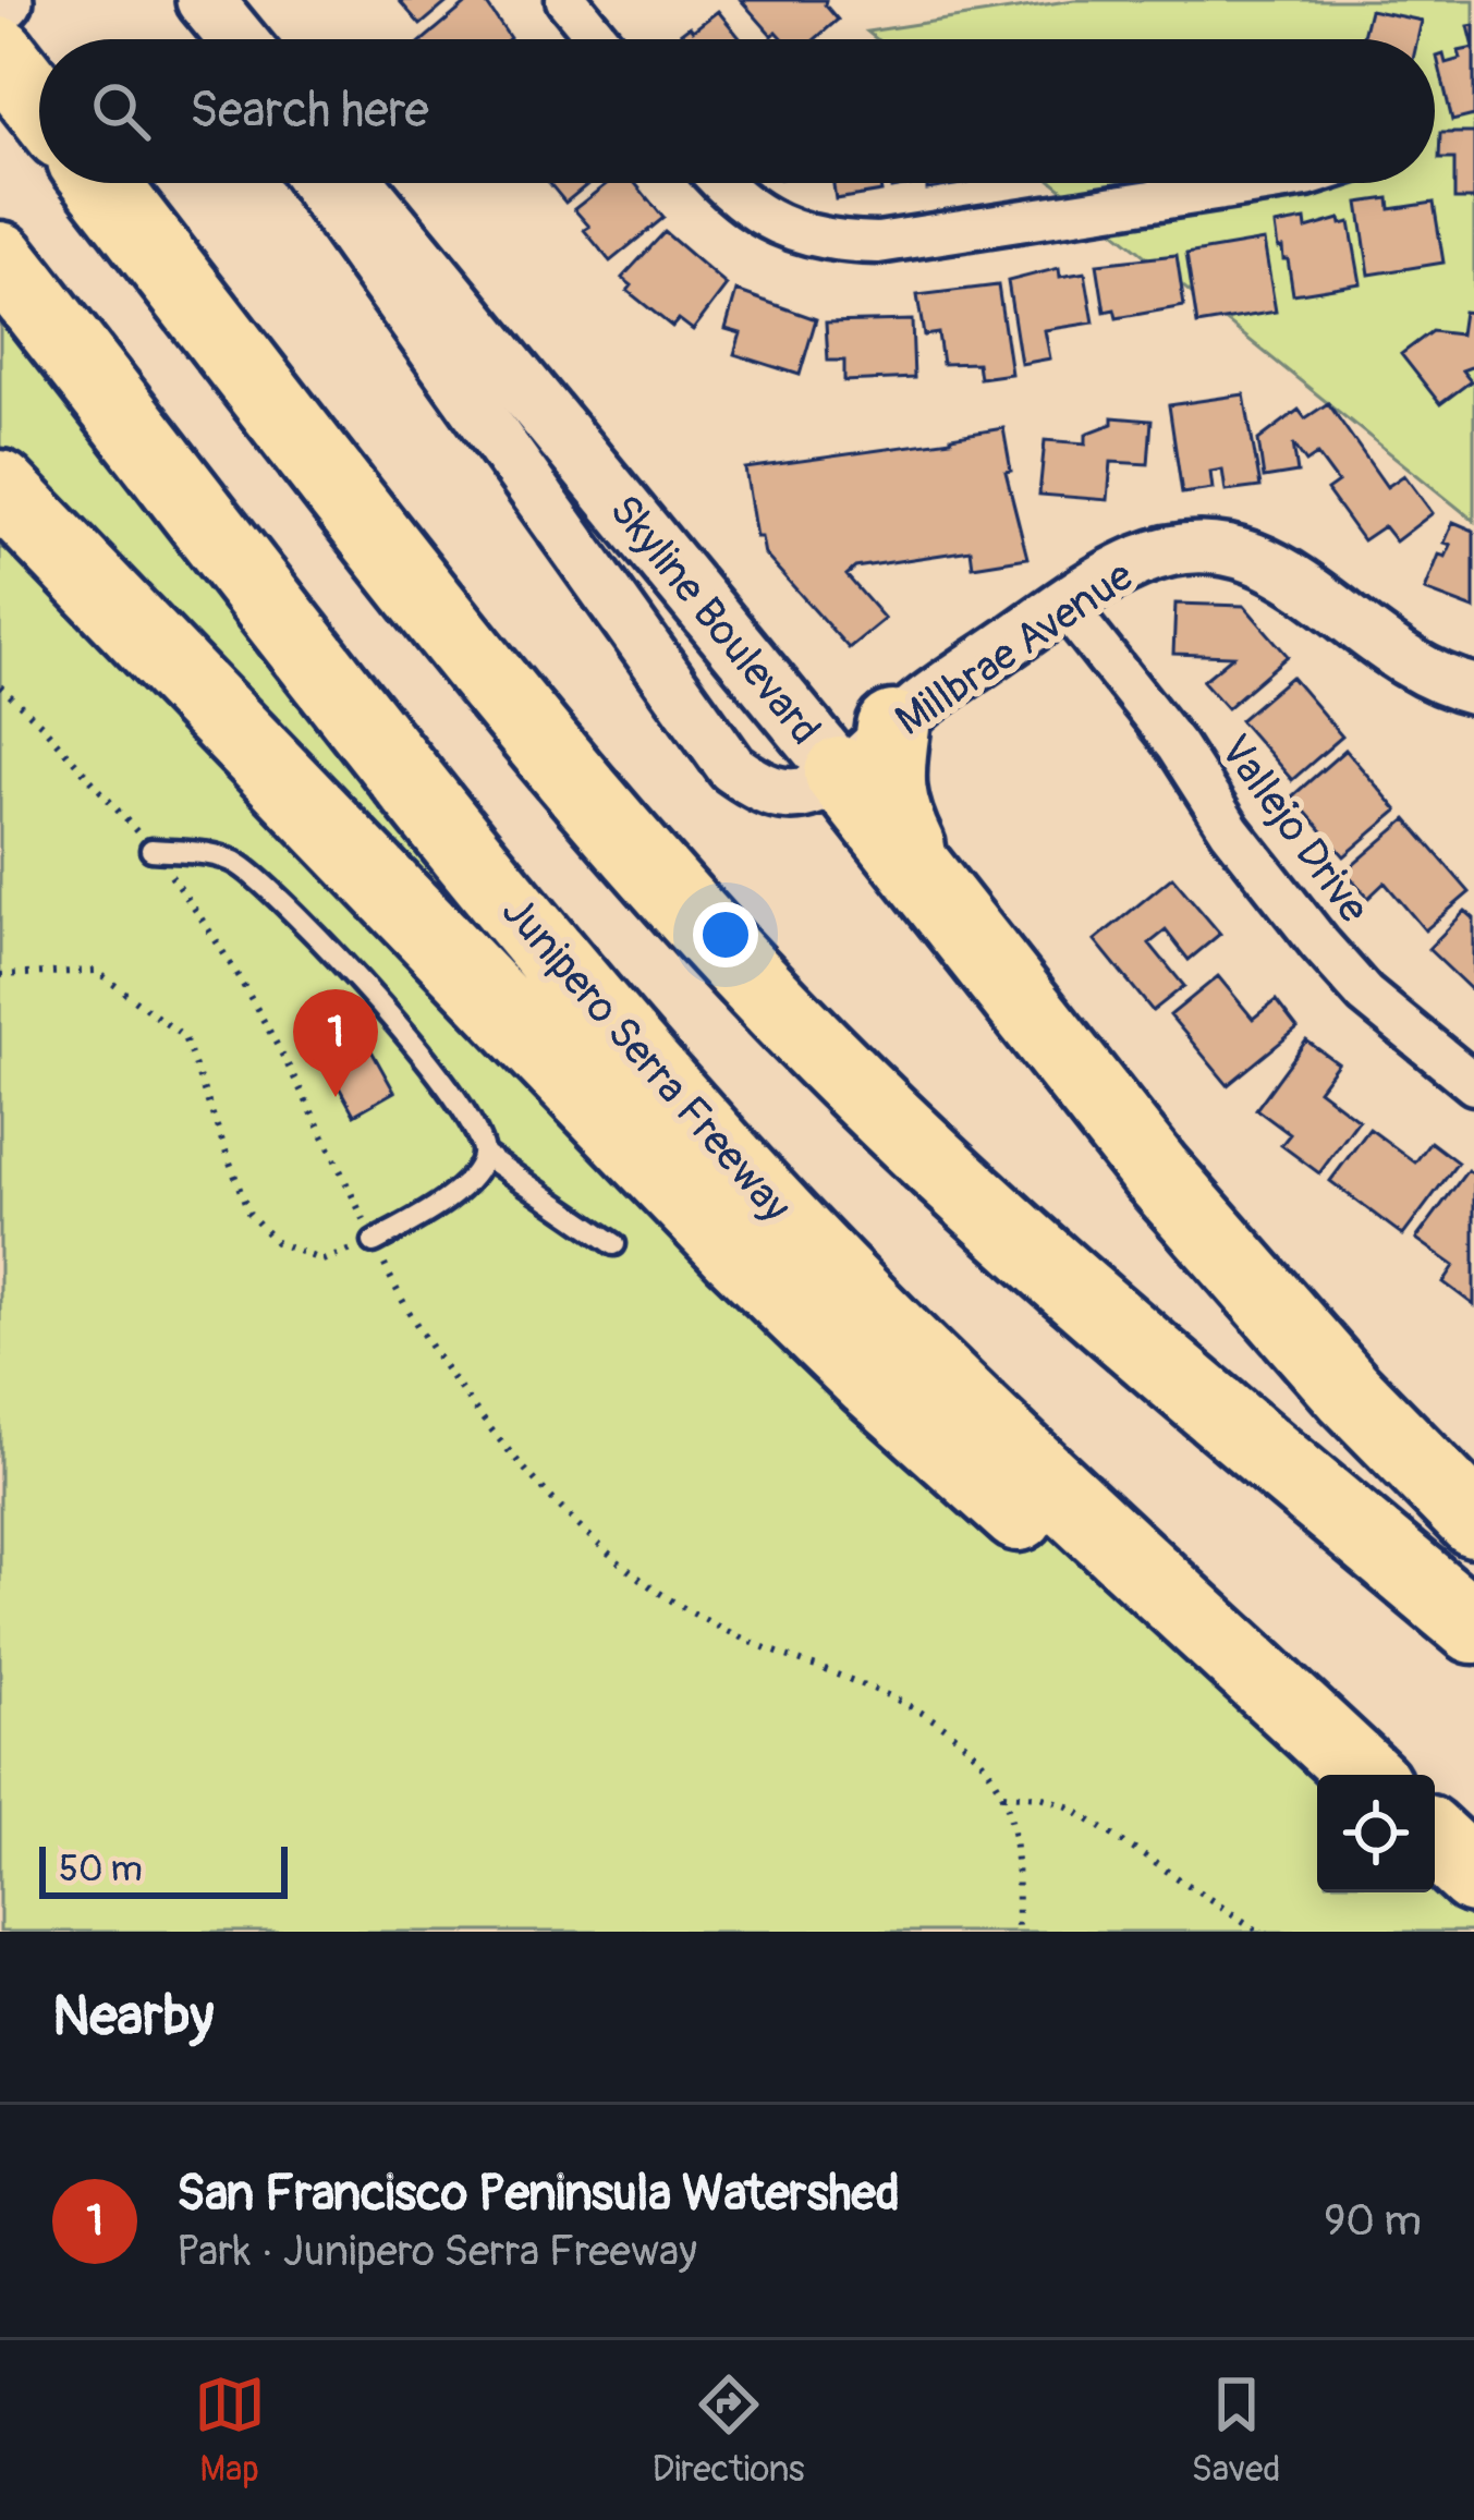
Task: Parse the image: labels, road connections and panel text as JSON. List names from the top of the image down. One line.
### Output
{"streets":{"highway":["Junipero Serra Freeway"],"main road":["Skyline Boulevard"],"street":["Millbrae Avenue","Vallejo Drive"]},"crossings":[["Skyline Boulevard","Millbrae Avenue"],["Millbrae Avenue","Vallejo Drive"]],"scale_bar":"50 m","page":{"search":"Search here","pins":"1","scale":"50 m","heading":"Nearby","list":[{"mark":"1","name":"San Francisco Peninsula Watershed","note":"Park · Junipero Serra Freeway","value":"90 m"}],"nav":["Map","Directions","Saved"]}}
